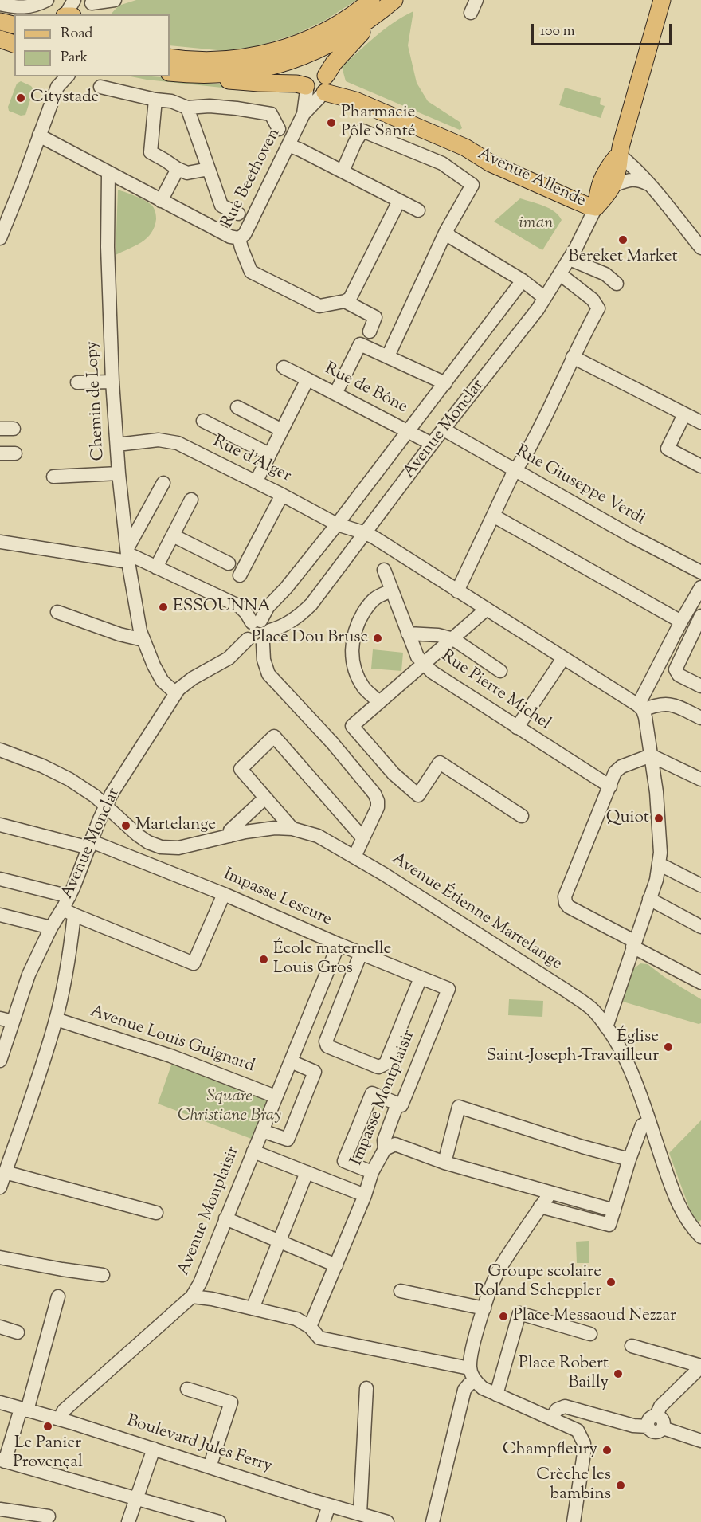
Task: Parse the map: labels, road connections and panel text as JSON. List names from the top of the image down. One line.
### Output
{"streets":{"main road":["Avenue Allende","Avenue Monclar"],"street":["Rue Beethoven","Rue de Bône","Chemin de Lopy","Rue d'Alger","Rue Giuseppe Verdi","Rue Pierre Michel","Impasse Lescure","Avenue Étienne Martelange","Avenue Louis Guignard","Impasse Montplaisir","Avenue Monplaisir","Boulevard Jules Ferry"]},"crossings":[["Rue Beethoven","Avenue Allende"],["Avenue Allende","Avenue Monclar"],["Rue de Bône","Avenue Monclar"],["Rue de Bône","Rue d'Alger"],["Chemin de Lopy","Avenue Monclar"],["Chemin de Lopy","Rue d'Alger"],["Avenue Monclar","Rue d'Alger"],["Avenue Monclar","Rue Giuseppe Verdi"],["Avenue Monclar","Impasse Lescure"],["Avenue Monclar","Avenue Étienne Martelange"],["Impasse Lescure","Impasse Montplaisir"],["Impasse Lescure","Avenue Monplaisir"],["Avenue Louis Guignard","Avenue Monplaisir"],["Avenue Monplaisir","Boulevard Jules Ferry"]],"parks":["iman","Square Christiane Bray"],"places":["Citystade","Pharmacie Pôle Santé","Bereket Market","ESSOUNNA","Place Dou Brusc","Quiot","Martelange","École maternelle Louis Gros","Église Saint-Joseph-Travailleur","Groupe scolaire Roland Scheppler","Place Messaoud Nezzar","Place Robert Bailly","Le Panier Provençal","Champfleury","Crèche les bambins"],"legend":["Road","Park"],"scale_bar":"100 m"}
